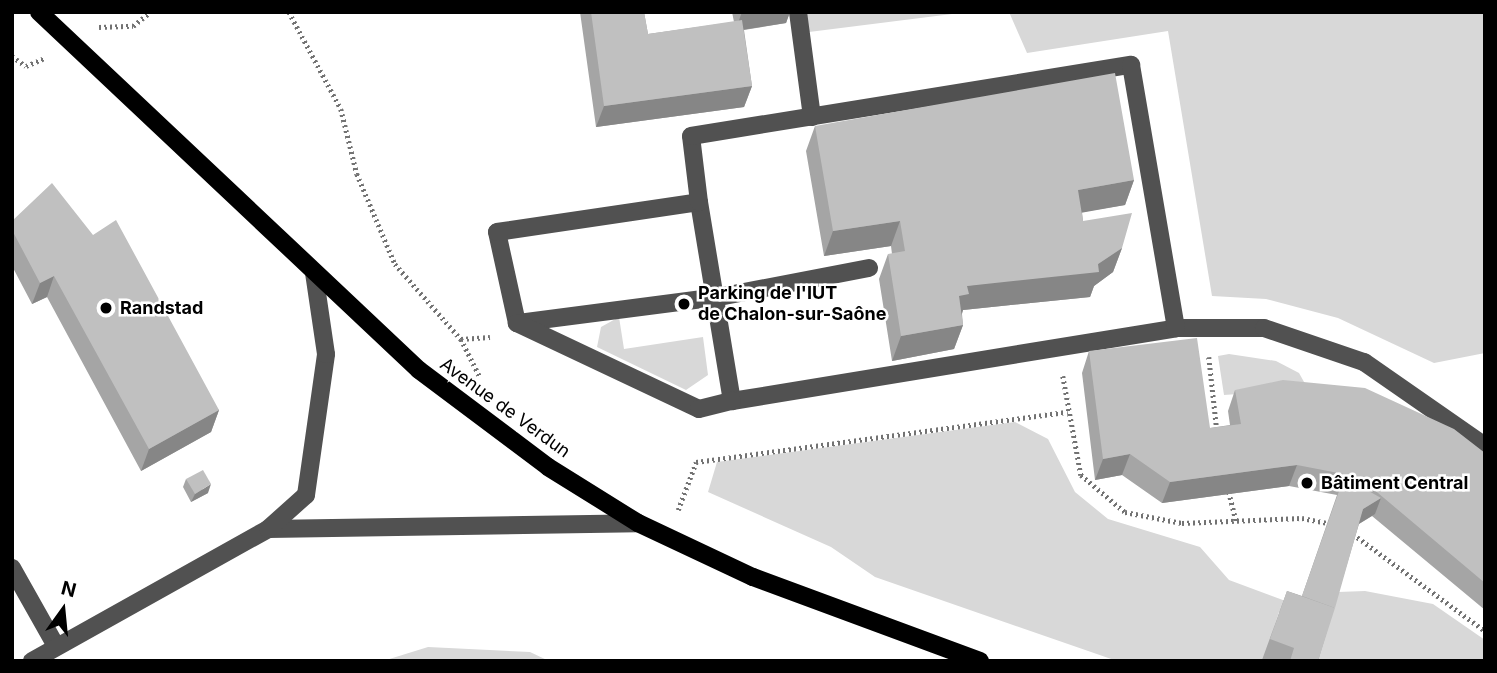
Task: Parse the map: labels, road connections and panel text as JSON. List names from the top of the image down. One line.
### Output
{"streets":{"main road":["Avenue de Verdun"]},"places":["Parking de l'IUT de Chalon-sur-Saône","Randstad","Bâtiment Central"],"north":"top"}
